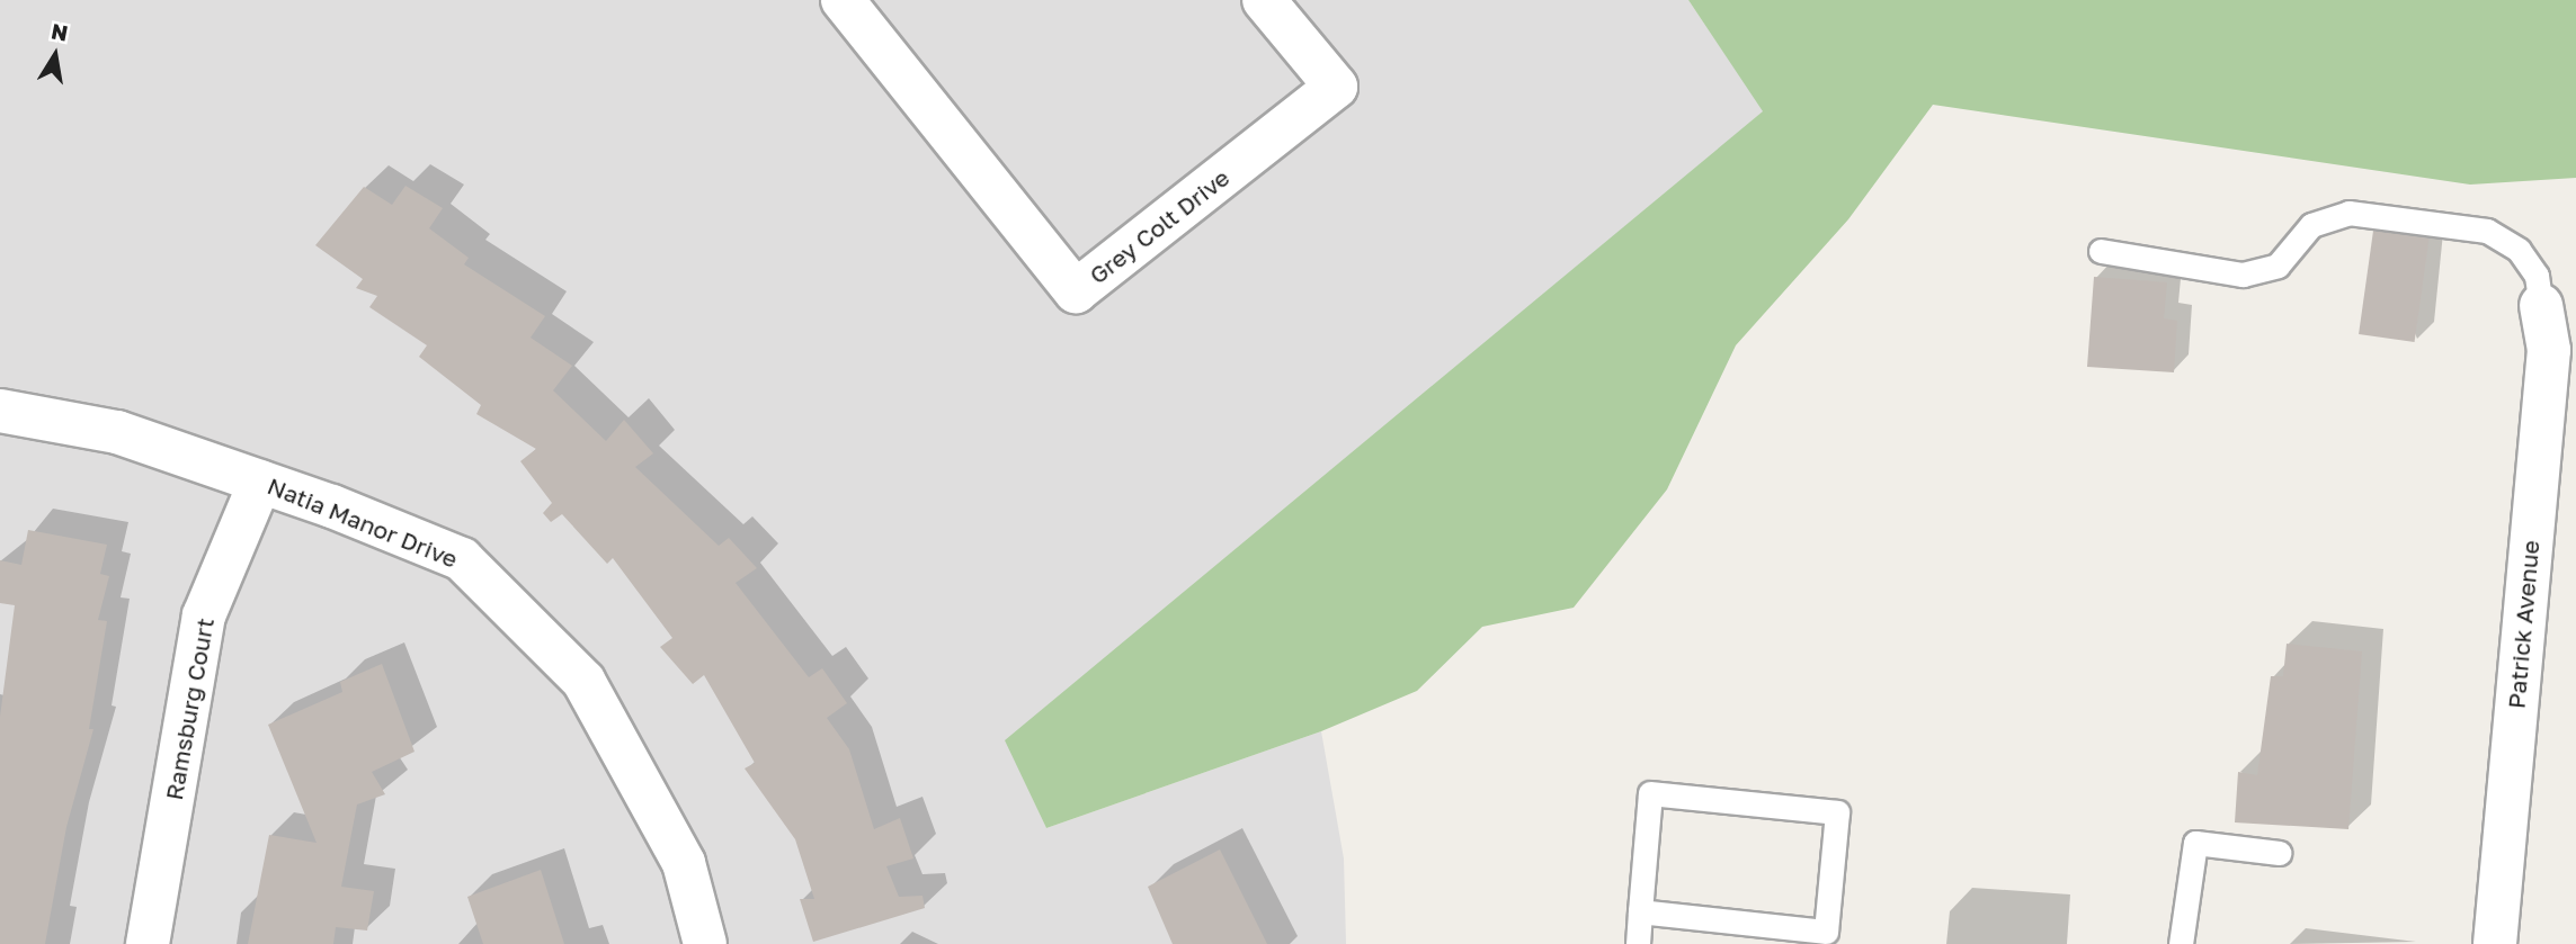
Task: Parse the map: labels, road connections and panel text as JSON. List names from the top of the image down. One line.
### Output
{"streets":{"street":["Grey Colt Drive","Natia Manor Drive","Patrick Avenue","Ramsburg Court"]},"crossings":[["Natia Manor Drive","Ramsburg Court"]],"north":"top"}
